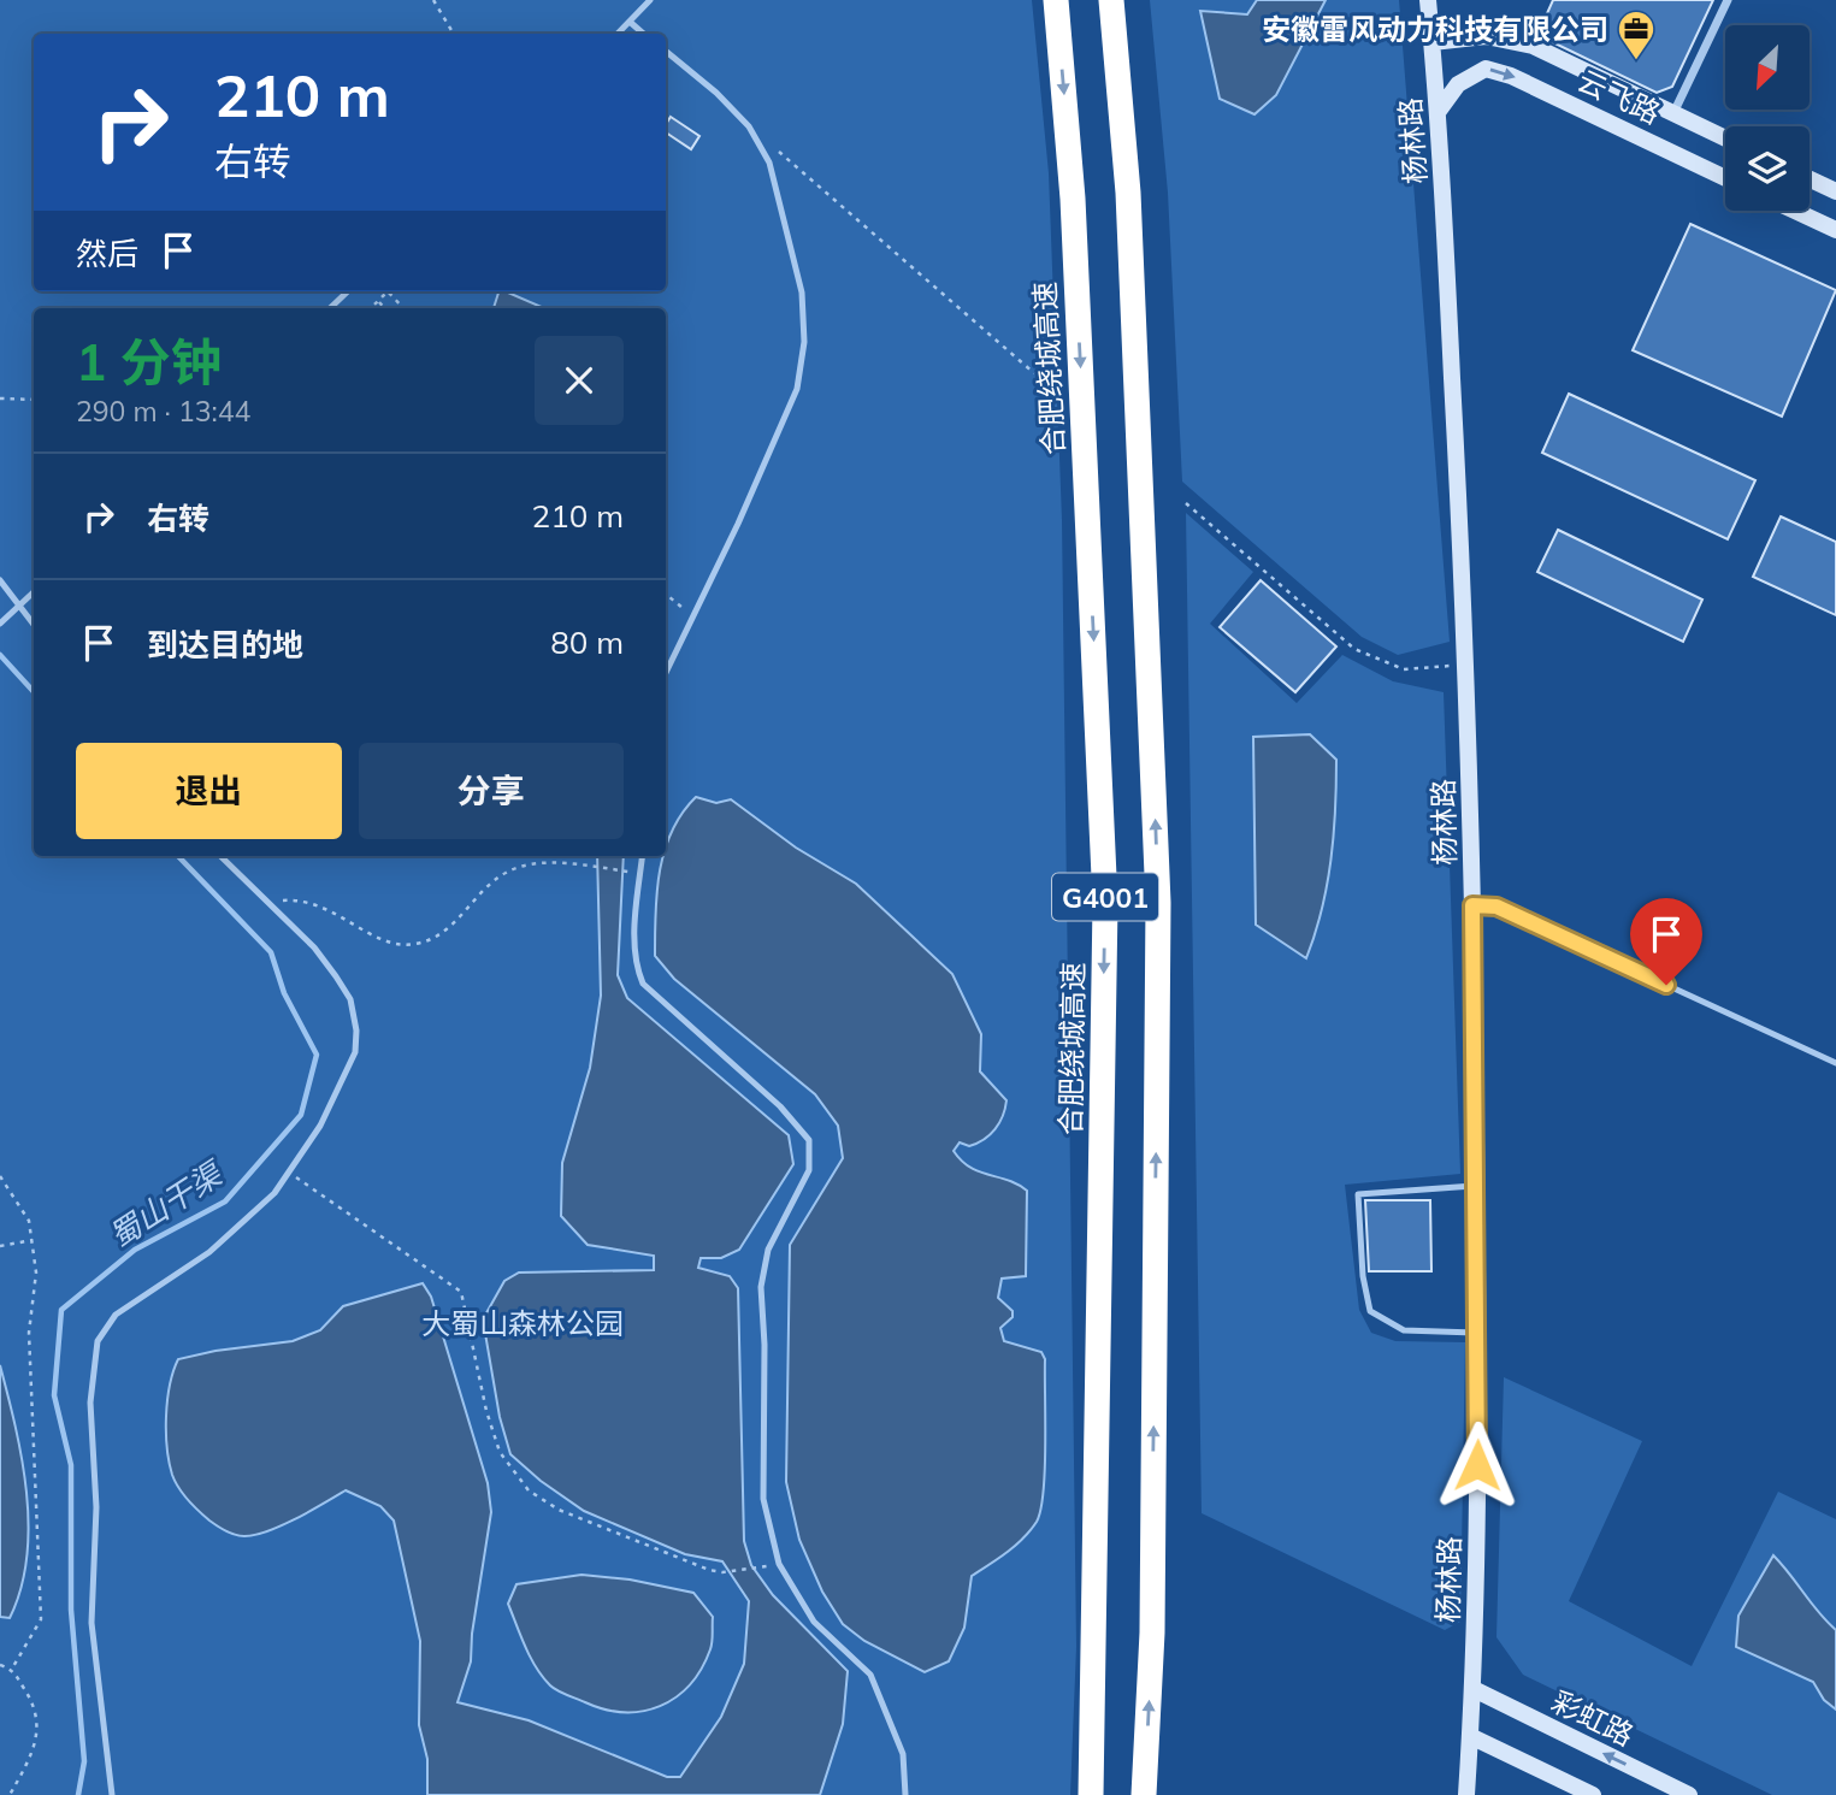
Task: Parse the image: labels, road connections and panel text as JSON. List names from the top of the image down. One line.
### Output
{"streets":{"highway":["合肥绕城高速","G4001"],"street":["云飞路","杨林路","彩虹路"]},"crossings":[["云飞路","杨林路"],["杨林路","彩虹路"]],"water":["蜀山干渠"],"parks":["大蜀山森林公园"],"places":{"office":["安徽雷风动力科技有限公司"]},"north":"bottom left","page":{"turn":["210 m","右转"],"then":"然后","heading":["1 分钟","290 m · 13:44"],"list":[{"name":"右转","value":"210 m"},{"name":"到达目的地","value":"80 m"}],"buttons":["退出","分享"]}}
